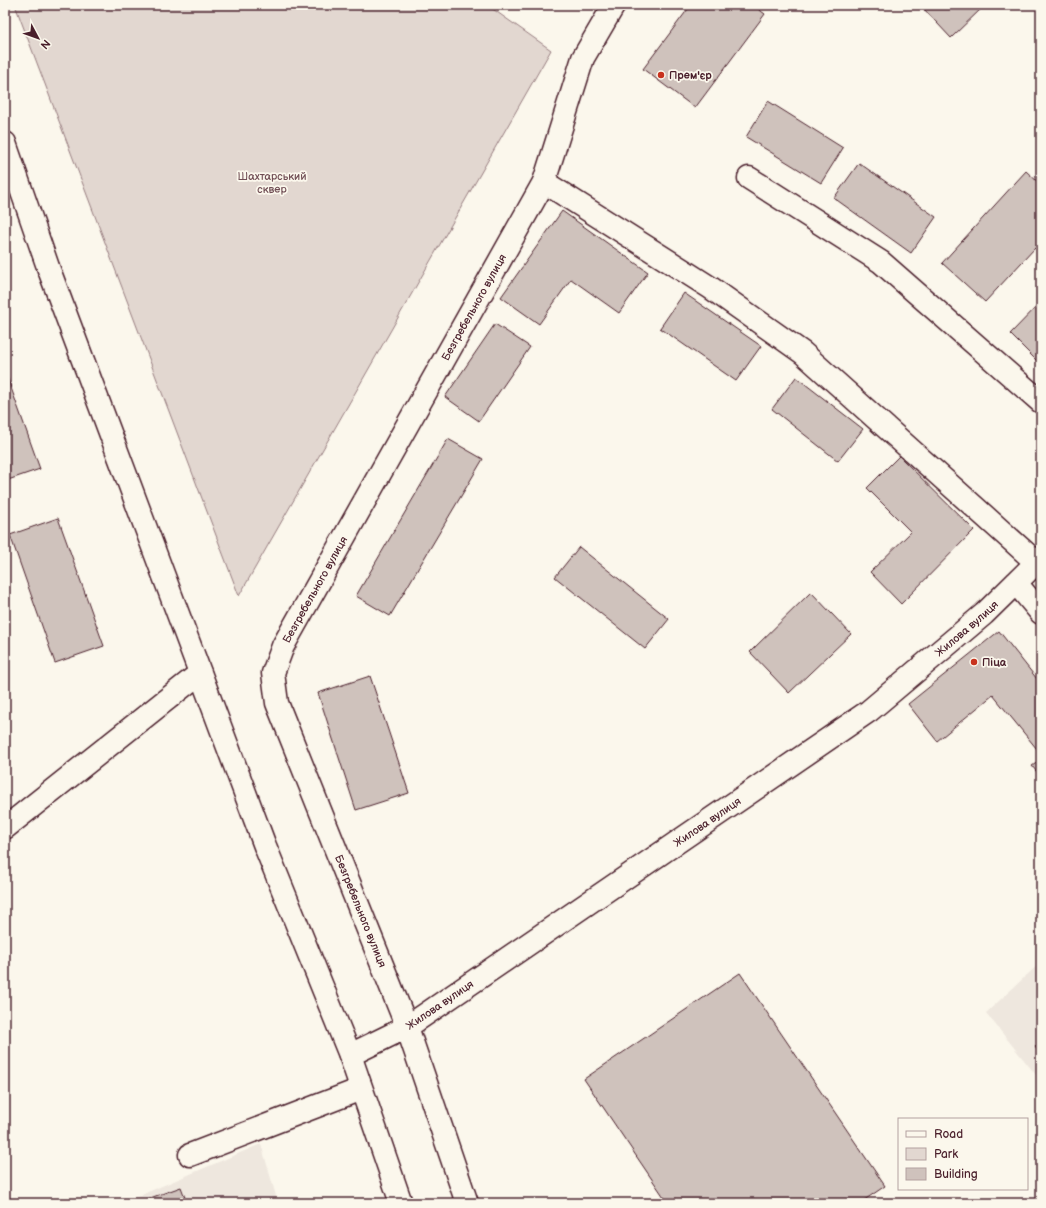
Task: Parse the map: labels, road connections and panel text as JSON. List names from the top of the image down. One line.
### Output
{"streets":{"street":["Безгребельного вулиця","Жилова вулиця"]},"crossings":[["Безгребельного вулиця","Жилова вулиця"]],"parks":["Шахтарський сквер"],"places":["Прем'єр","Піца"],"legend":["Road","Park","Building"],"north":"bottom right"}
